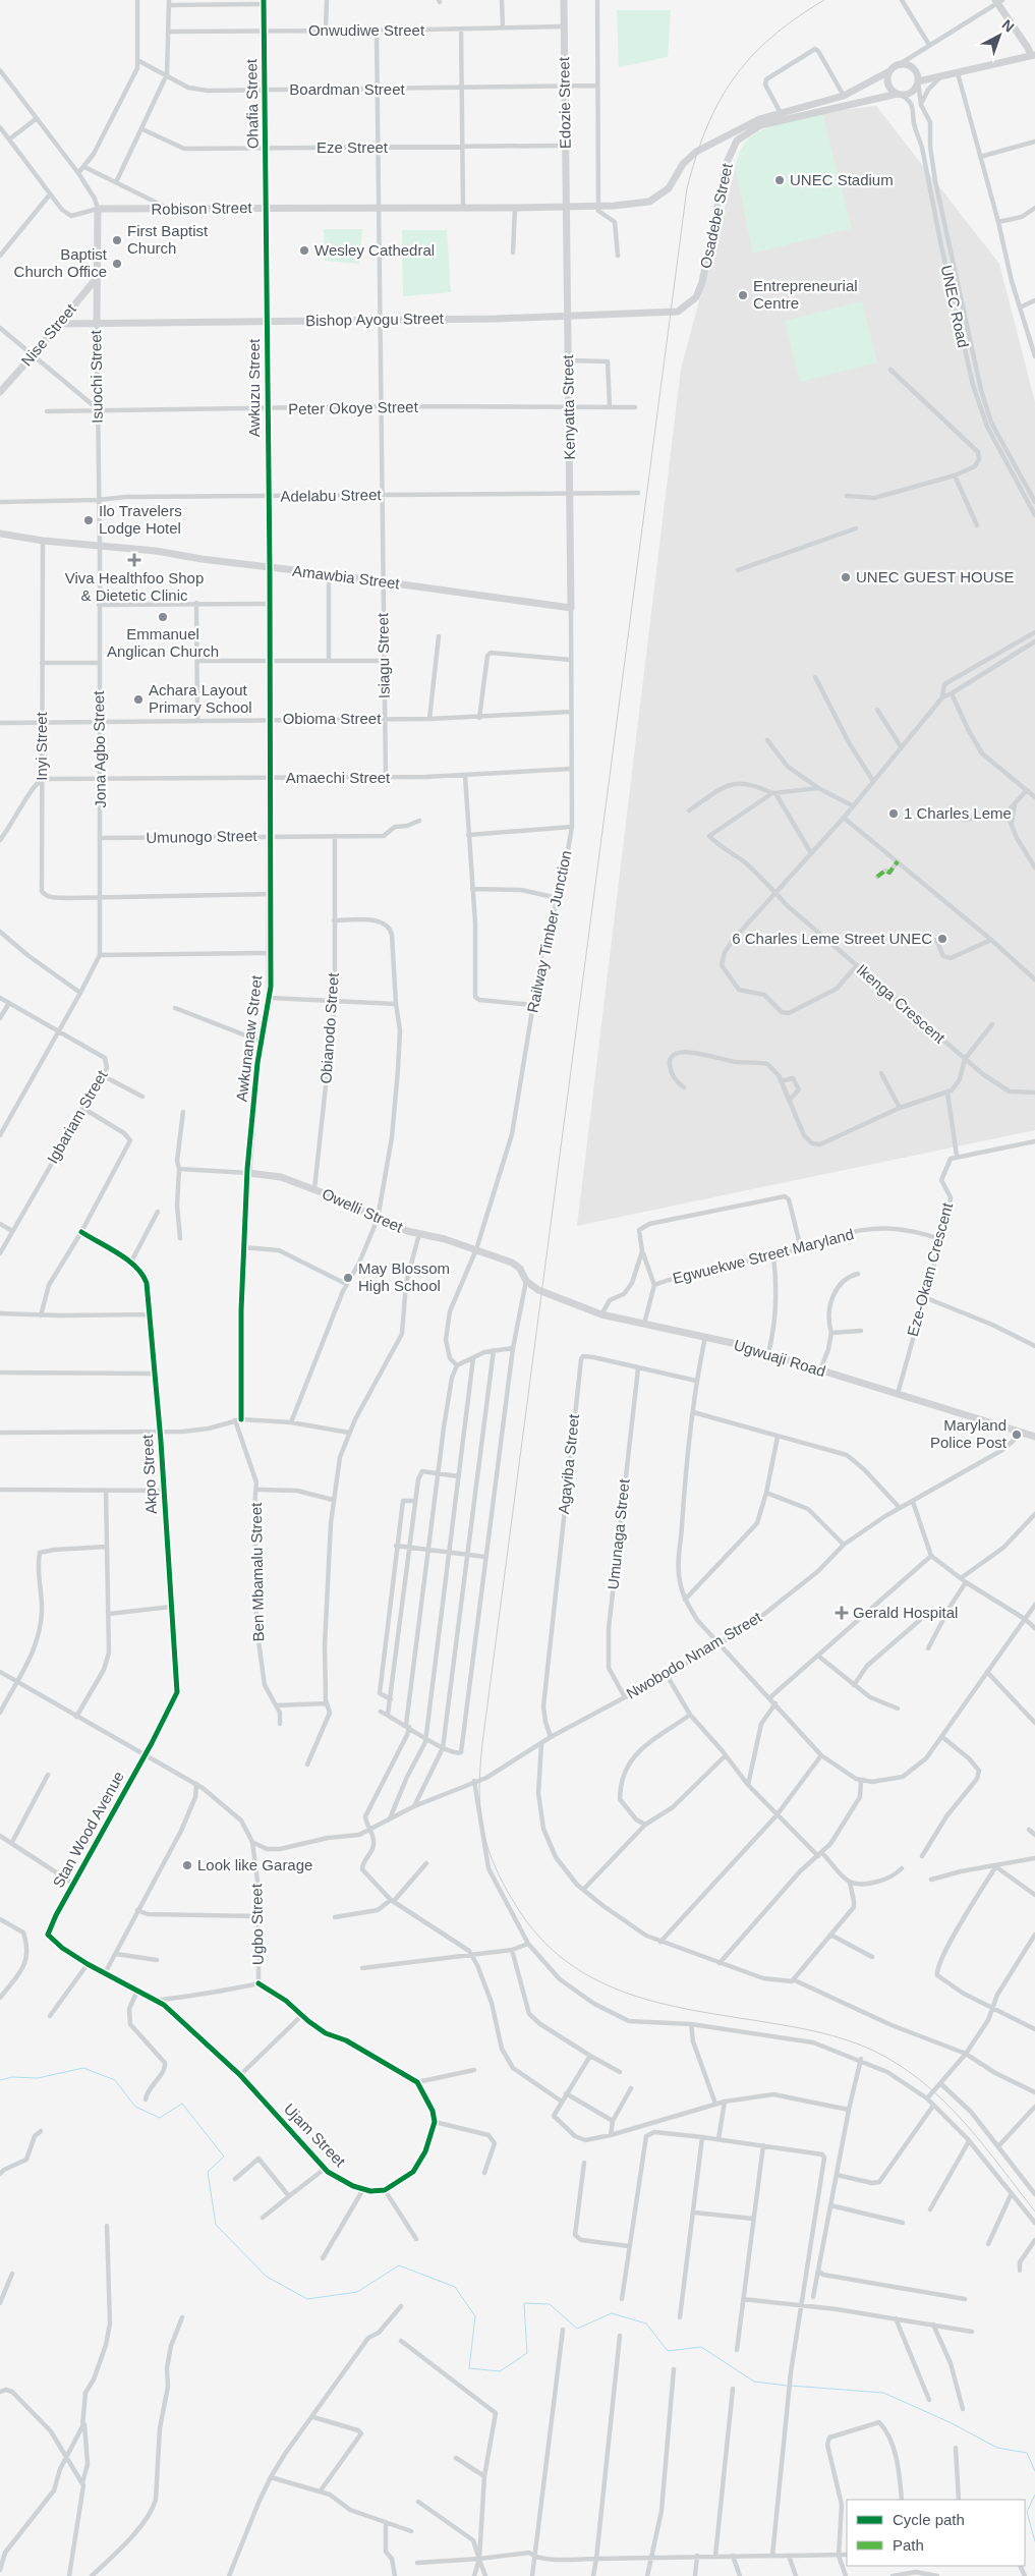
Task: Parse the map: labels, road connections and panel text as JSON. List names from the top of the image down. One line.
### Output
{"streets":{"main road":["Edozie Street","Robison Street","Osadebe Street","Bishop Ayogu Street","Nise Street","Isuochi Street","Kenyatta Street","Amawbia Street","Awkunanaw Street","Owelli Street","Ugwuaji Road"],"street":["Onwudiwe Street","Boardman Street","Ohafia Street","Eze Street","UNEC Road","Awkuzu Street","Peter Okoye Street","Adelabu Street","Isiagu Street","Obioma Street","Inyi Street","Jona Agbo Street","Amaechi Street","Umunogo Street","Railway Timber Junction","Ikenga Crescent","Obianodo Street","Igbariam Street","Egwuekwe Street Maryland","Eze-Okam Crescent","Agayiba Street","Akpo Street","Umunaga Street","Ben Mbamalu Street","Nwobodo Nnam Street","Stan Wood Avenue","Ugbo Street","Ujam Street"]},"crossings":[["Onwudiwe Street","Edozie Street"],["Onwudiwe Street","Ohafia Street"],["Onwudiwe Street","Isiagu Street"],["Boardman Street","Edozie Street"],["Boardman Street","Ohafia Street"],["Boardman Street","Isiagu Street"],["Edozie Street","Eze Street"],["Edozie Street","Robison Street"],["Edozie Street","Kenyatta Street"],["Ohafia Street","Eze Street"],["Ohafia Street","Robison Street"],["Ohafia Street","Awkuzu Street"],["Eze Street","Isiagu Street"],["Robison Street","Osadebe Street"],["Robison Street","Isuochi Street"],["Robison Street","Awkuzu Street"],["Robison Street","Kenyatta Street"],["Robison Street","Isiagu Street"],["Osadebe Street","UNEC Road"],["Osadebe Street","Bishop Ayogu Street"],["Bishop Ayogu Street","Nise Street"],["Bishop Ayogu Street","Isuochi Street"],["Bishop Ayogu Street","Awkuzu Street"],["Bishop Ayogu Street","Kenyatta Street"],["Bishop Ayogu Street","Isiagu Street"],["Nise Street","Isuochi Street"],["Isuochi Street","Peter Okoye Street"],["Isuochi Street","Adelabu Street"],["Isuochi Street","Amawbia Street"],["Isuochi Street","Jona Agbo Street"],["Awkuzu Street","Peter Okoye Street"],["Awkuzu Street","Adelabu Street"],["Awkuzu Street","Amawbia Street"],["Awkuzu Street","Awkunanaw Street"],["Kenyatta Street","Peter Okoye Street"],["Kenyatta Street","Adelabu Street"],["Kenyatta Street","Amawbia Street"],["Kenyatta Street","Railway Timber Junction"],["Peter Okoye Street","Isiagu Street"],["Adelabu Street","Isiagu Street"],["Amawbia Street","Isiagu Street"],["Amawbia Street","Inyi Street"],["Amawbia Street","Jona Agbo Street"],["Amawbia Street","Railway Timber Junction"],["Amawbia Street","Awkunanaw Street"],["Isiagu Street","Obioma Street"],["Isiagu Street","Amaechi Street"],["Obioma Street","Inyi Street"],["Obioma Street","Jona Agbo Street"],["Obioma Street","Railway Timber Junction"],["Obioma Street","Awkunanaw Street"],["Inyi Street","Jona Agbo Street"],["Inyi Street","Amaechi Street"],["Inyi Street","Awkunanaw Street"],["Jona Agbo Street","Amaechi Street"],["Jona Agbo Street","Umunogo Street"],["Amaechi Street","Railway Timber Junction"],["Amaechi Street","Awkunanaw Street"],["Umunogo Street","Obianodo Street"],["Umunogo Street","Awkunanaw Street"],["Railway Timber Junction","Owelli Street"],["Obianodo Street","Owelli Street"],["Awkunanaw Street","Owelli Street"],["Owelli Street","Ugwuaji Road"],["Egwuekwe Street Maryland","Eze-Okam Crescent"],["Egwuekwe Street Maryland","Ugwuaji Road"],["Eze-Okam Crescent","Ugwuaji Road"],["Ugwuaji Road","Nwobodo Nnam Street"],["Agayiba Street","Umunaga Street"],["Agayiba Street","Nwobodo Nnam Street"],["Akpo Street","Stan Wood Avenue"],["Umunaga Street","Nwobodo Nnam Street"],["Nwobodo Nnam Street","Ugbo Street"],["Stan Wood Avenue","Ugbo Street"],["Stan Wood Avenue","Ujam Street"],["Ugbo Street","Ujam Street"]],"places":{"other":["UNEC Stadium","First Baptist Church","Wesley Cathedral","Baptist Church Office","Entrepreneurial Centre","Ilo Travelers Lodge Hotel","UNEC GUEST HOUSE","Emmanuel Anglican Church","Achara Layout Primary School","1 Charles Leme","6 Charles Leme Street UNEC","May Blossom High School","Maryland Police Post","Look like Garage"],"health":["Viva Healthfoo Shop & Dietetic Clinic","Gerald Hospital"]},"legend":["Cycle path","Path"],"north":"top right"}
